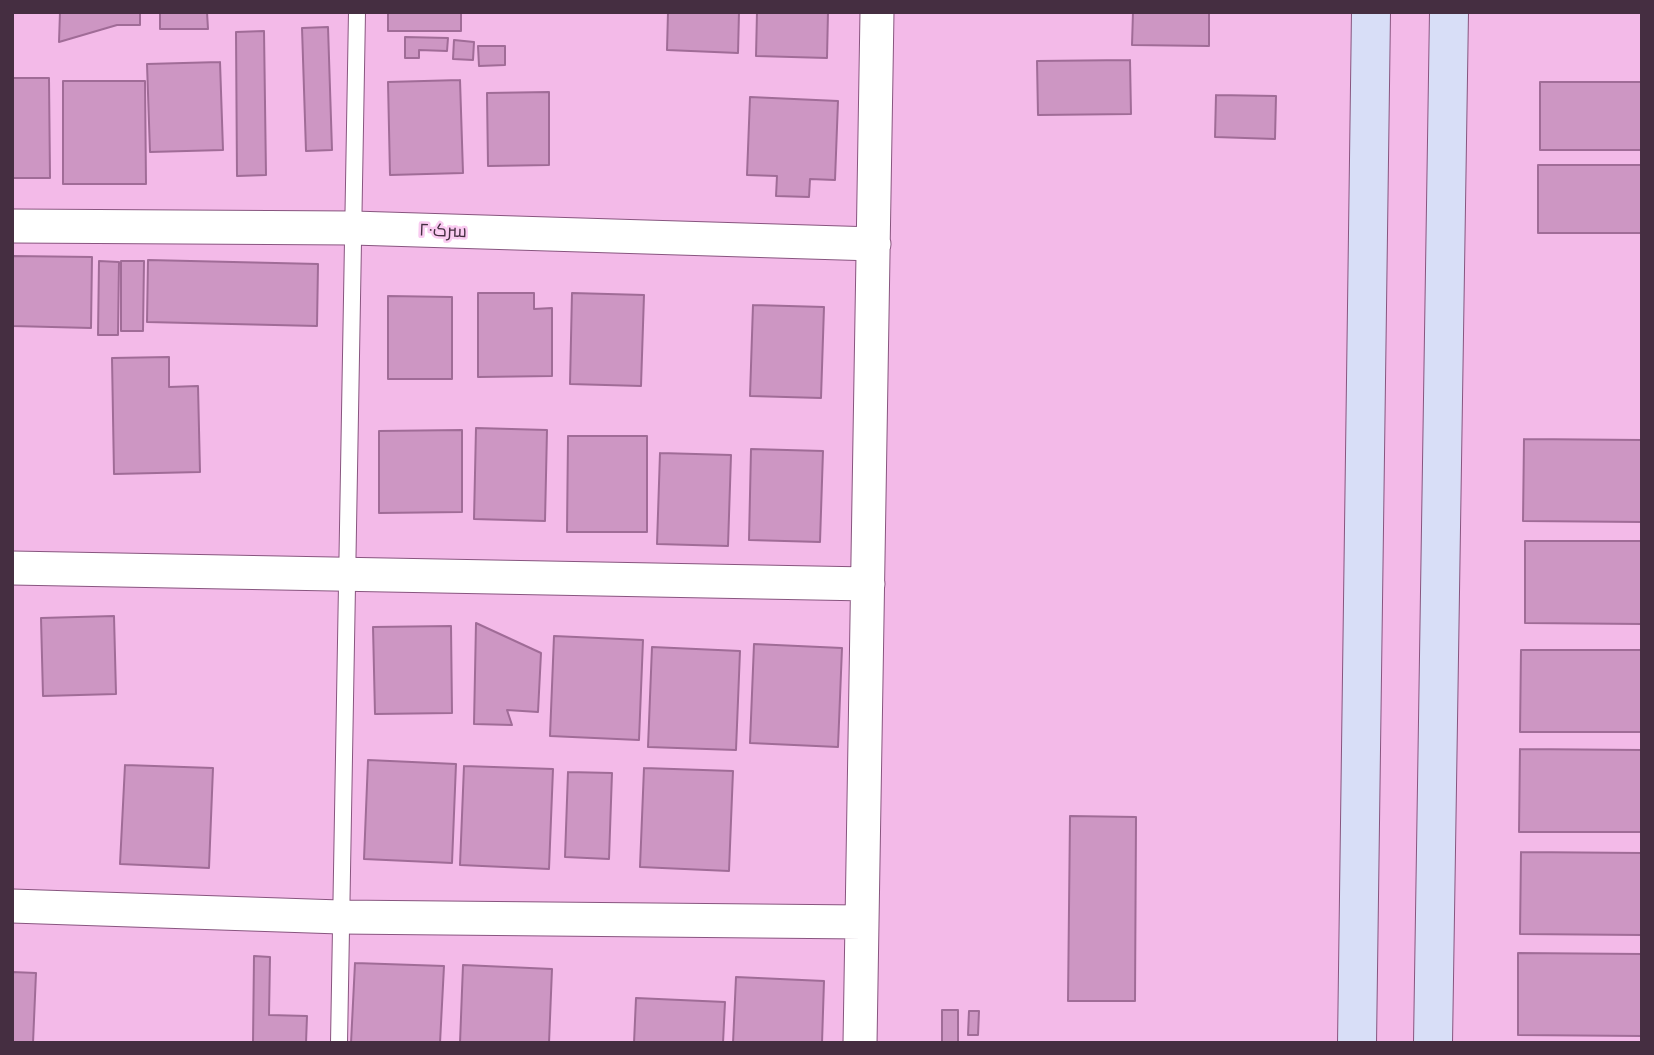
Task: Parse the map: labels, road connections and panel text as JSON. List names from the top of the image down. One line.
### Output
{"streets":{"street":["سرک۲۰"]}}
